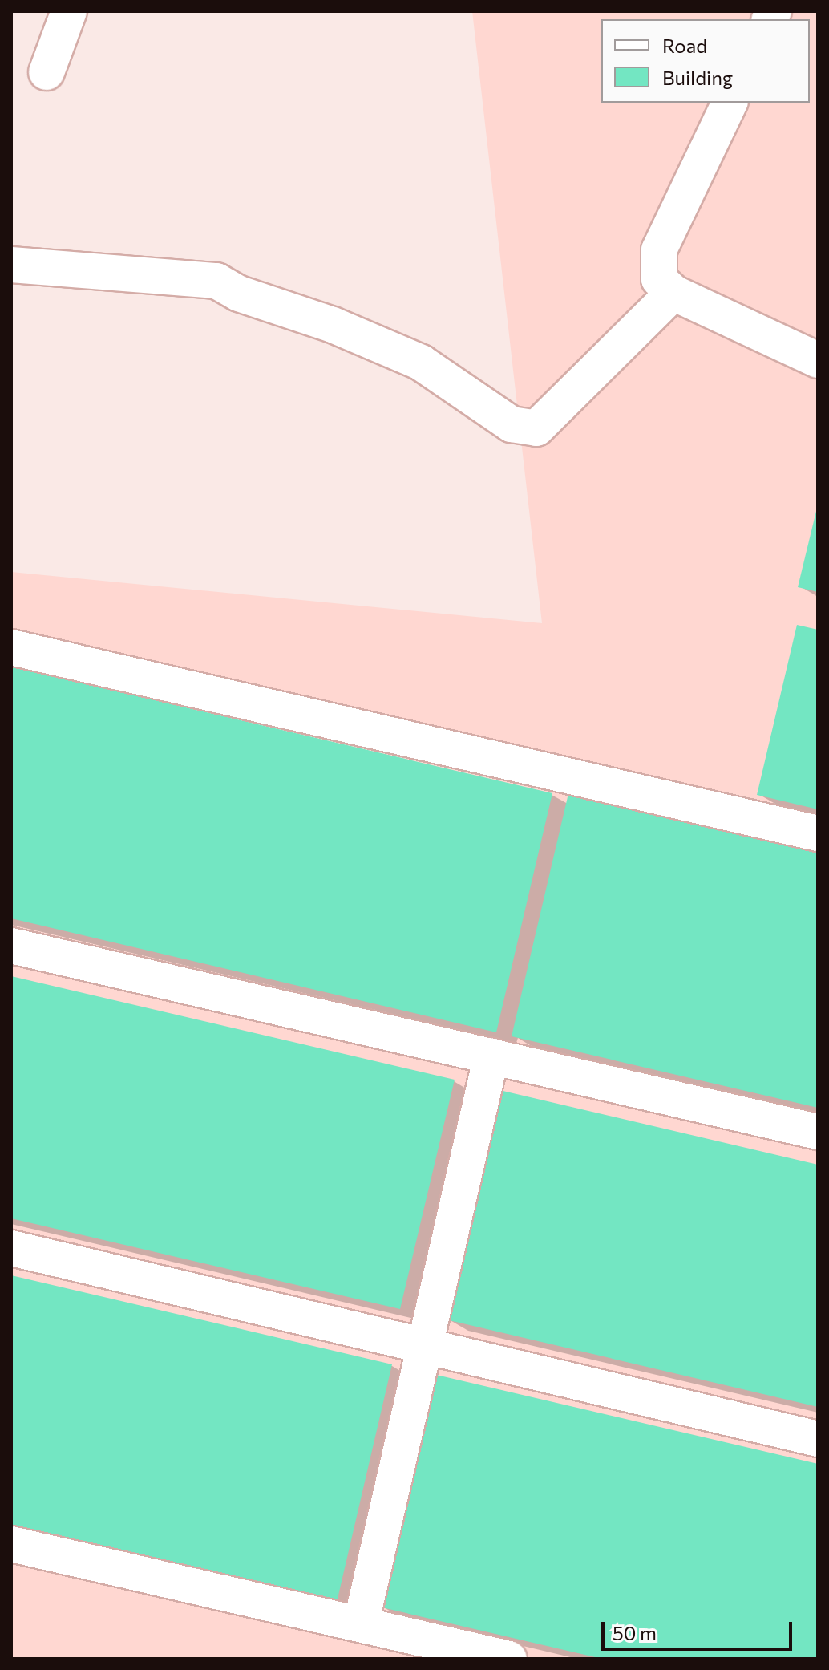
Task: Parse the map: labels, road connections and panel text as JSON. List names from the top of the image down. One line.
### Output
{"legend":["Road","Building"],"scale_bar":"50 m"}
